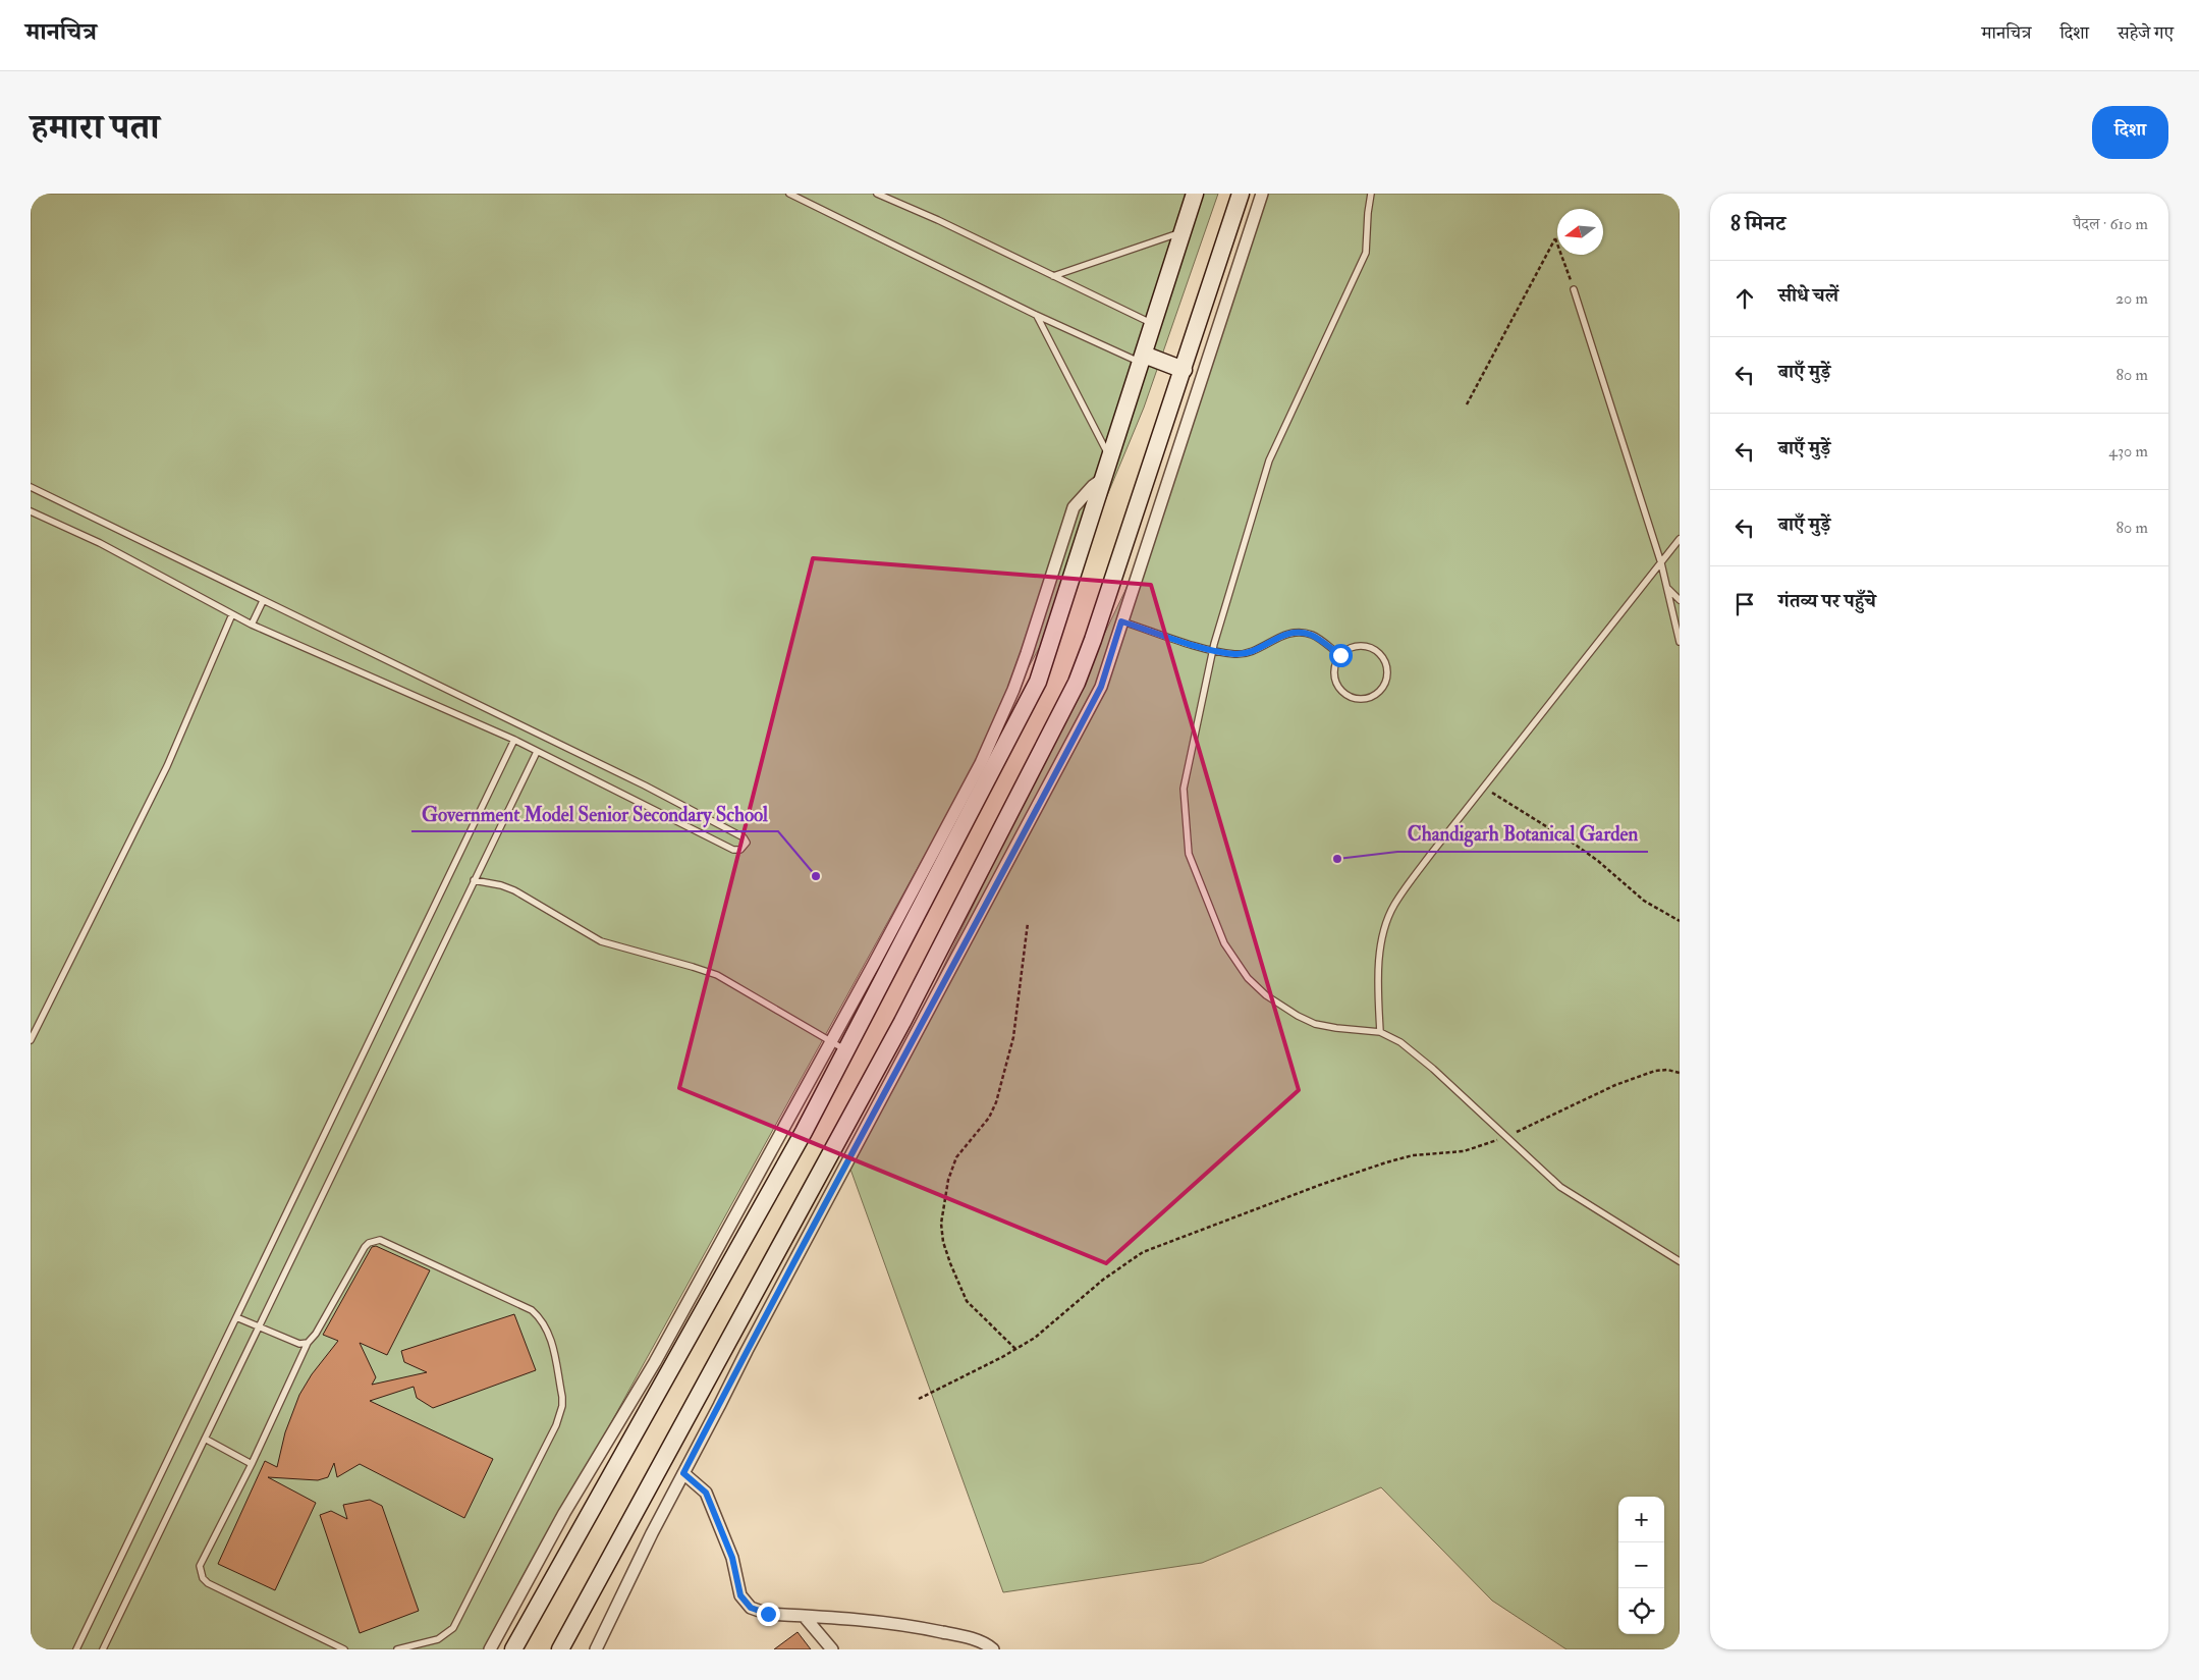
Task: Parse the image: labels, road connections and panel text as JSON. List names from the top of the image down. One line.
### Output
{"places":["Chandigarh Botanical Garden","Government Model Senior Secondary School"],"north":"left","page":{"header":"मानचित्र","nav":["मानचित्र","दिशा","सहेजे गए"],"title":"हमारा पता","buttons":"दिशा","heading":["8 मिनट","पैदल · 610 m"],"list":[["सीधे चलें","20 m"],["बाएँ मुड़ें","80 m"],["बाएँ मुड़ें","430 m"],["बाएँ मुड़ें","80 m"],"गंतव्य पर पहुँचे"],"map_buttons":["+","−"]}}
